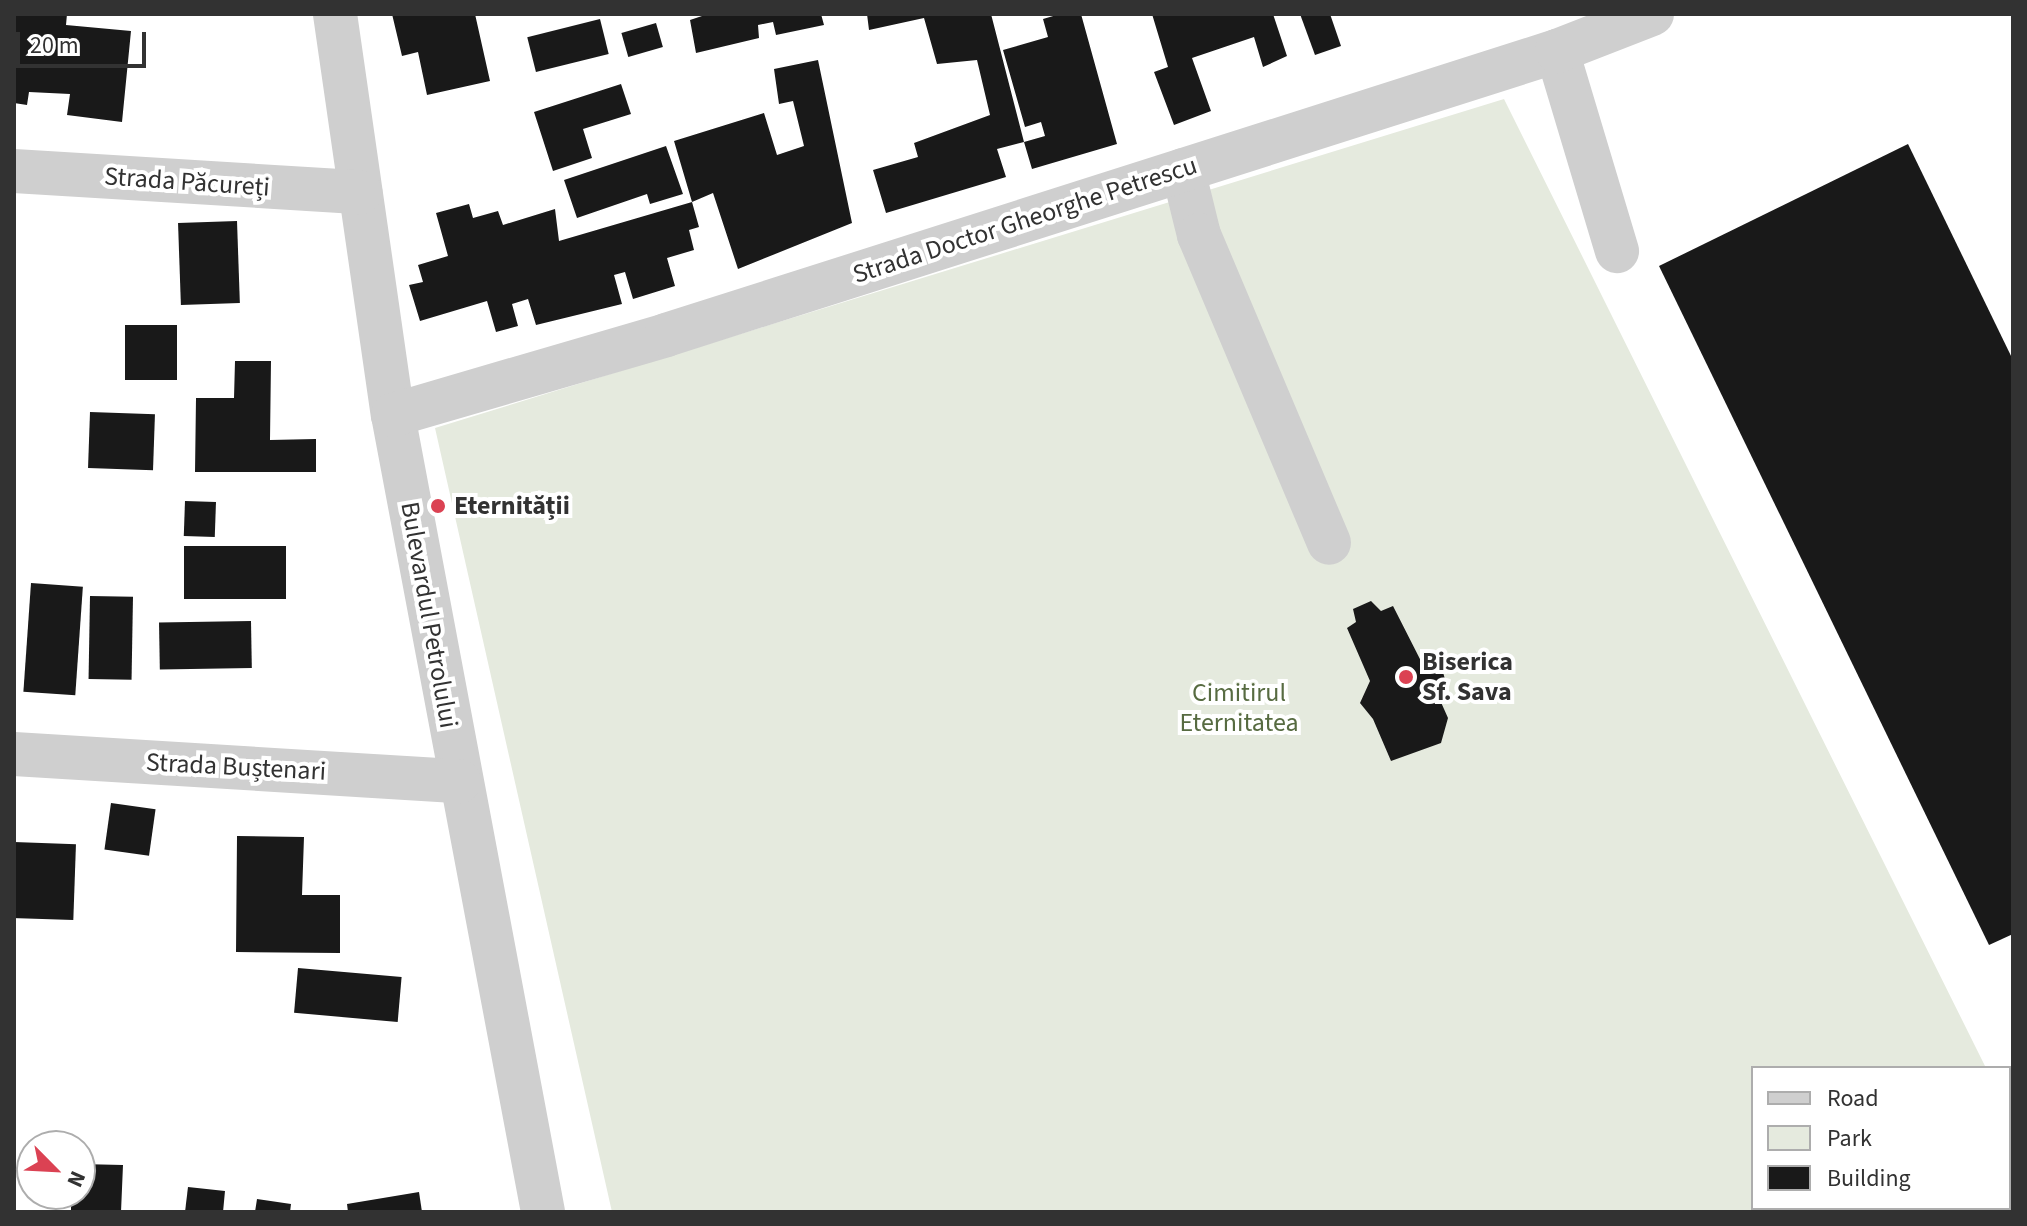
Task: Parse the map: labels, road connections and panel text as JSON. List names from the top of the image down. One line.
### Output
{"streets":{"street":["Strada Păcureți","Strada Doctor Gheorghe Petrescu","Bulevardul Petrolului","Strada Buștenari"]},"crossings":[["Strada Păcureți","Bulevardul Petrolului"],["Strada Doctor Gheorghe Petrescu","Bulevardul Petrolului"],["Bulevardul Petrolului","Strada Buștenari"]],"parks":["Cimitirul Eternitatea"],"places":["Eternității","Biserica Sf. Sava"],"legend":["Road","Park","Building"],"scale_bar":"20 m","north":"bottom right"}
